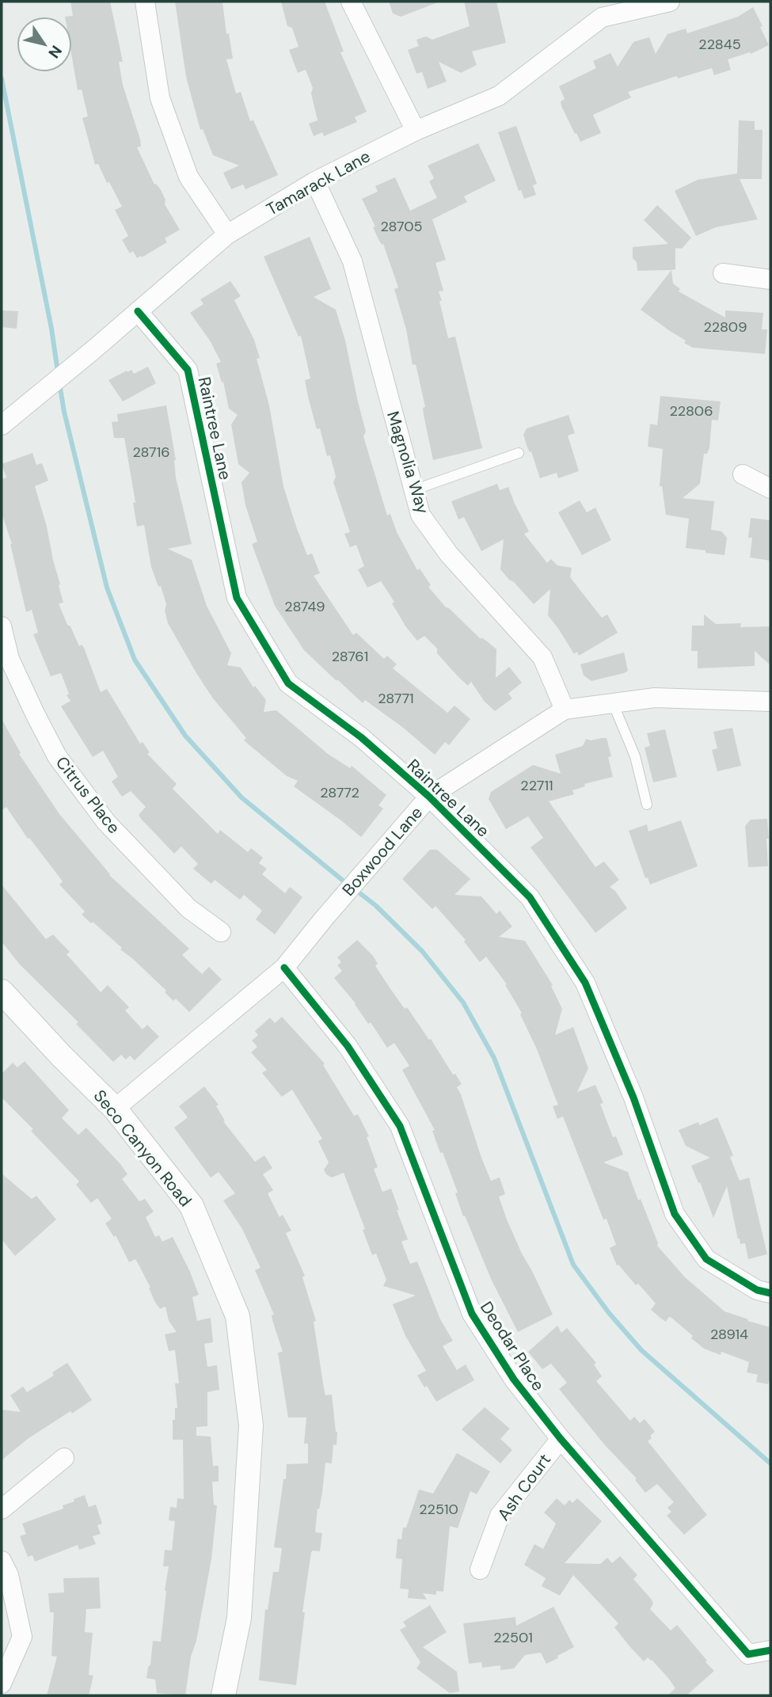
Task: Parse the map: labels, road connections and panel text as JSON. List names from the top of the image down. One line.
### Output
{"streets":{"street":["Tamarack Lane","Raintree Lane","Magnolia Way","Citrus Place","Boxwood Lane","Seco Canyon Road","Deodar Place","Ash Court"]},"crossings":[["Tamarack Lane","Raintree Lane"],["Tamarack Lane","Magnolia Way"],["Raintree Lane","Boxwood Lane"],["Magnolia Way","Boxwood Lane"],["Boxwood Lane","Seco Canyon Road"],["Boxwood Lane","Deodar Place"],["Deodar Place","Ash Court"]],"house_numbers":["22845","28705","22809","22806","28716","28749","28761","28771","22711","28772","28914","22510","22501"],"north":"bottom right"}
